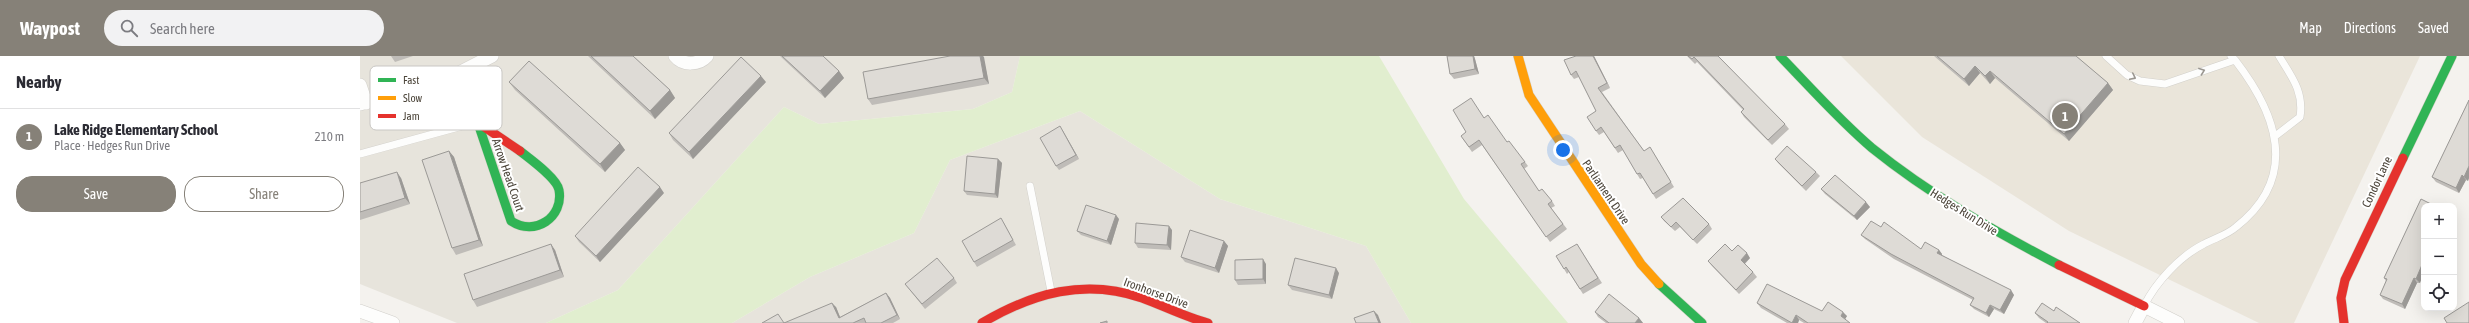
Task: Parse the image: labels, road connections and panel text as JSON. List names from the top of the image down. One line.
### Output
{"streets":{"street":["Arrow Head Court","Condor Lane","Parliament Drive","Hedges Run Drive","Ironhorse Drive"]},"legend":["Fast","Slow","Jam"],"page":{"header":"Waypost","search":"Search here","nav":["Map","Directions","Saved"],"heading":"Nearby","pins":"1","list":[{"mark":"1","name":"Lake Ridge Elementary School","note":"Place · Hedges Run Drive","value":"210 m"}],"buttons":["Save","Share"],"map_buttons":["+","−"]}}
